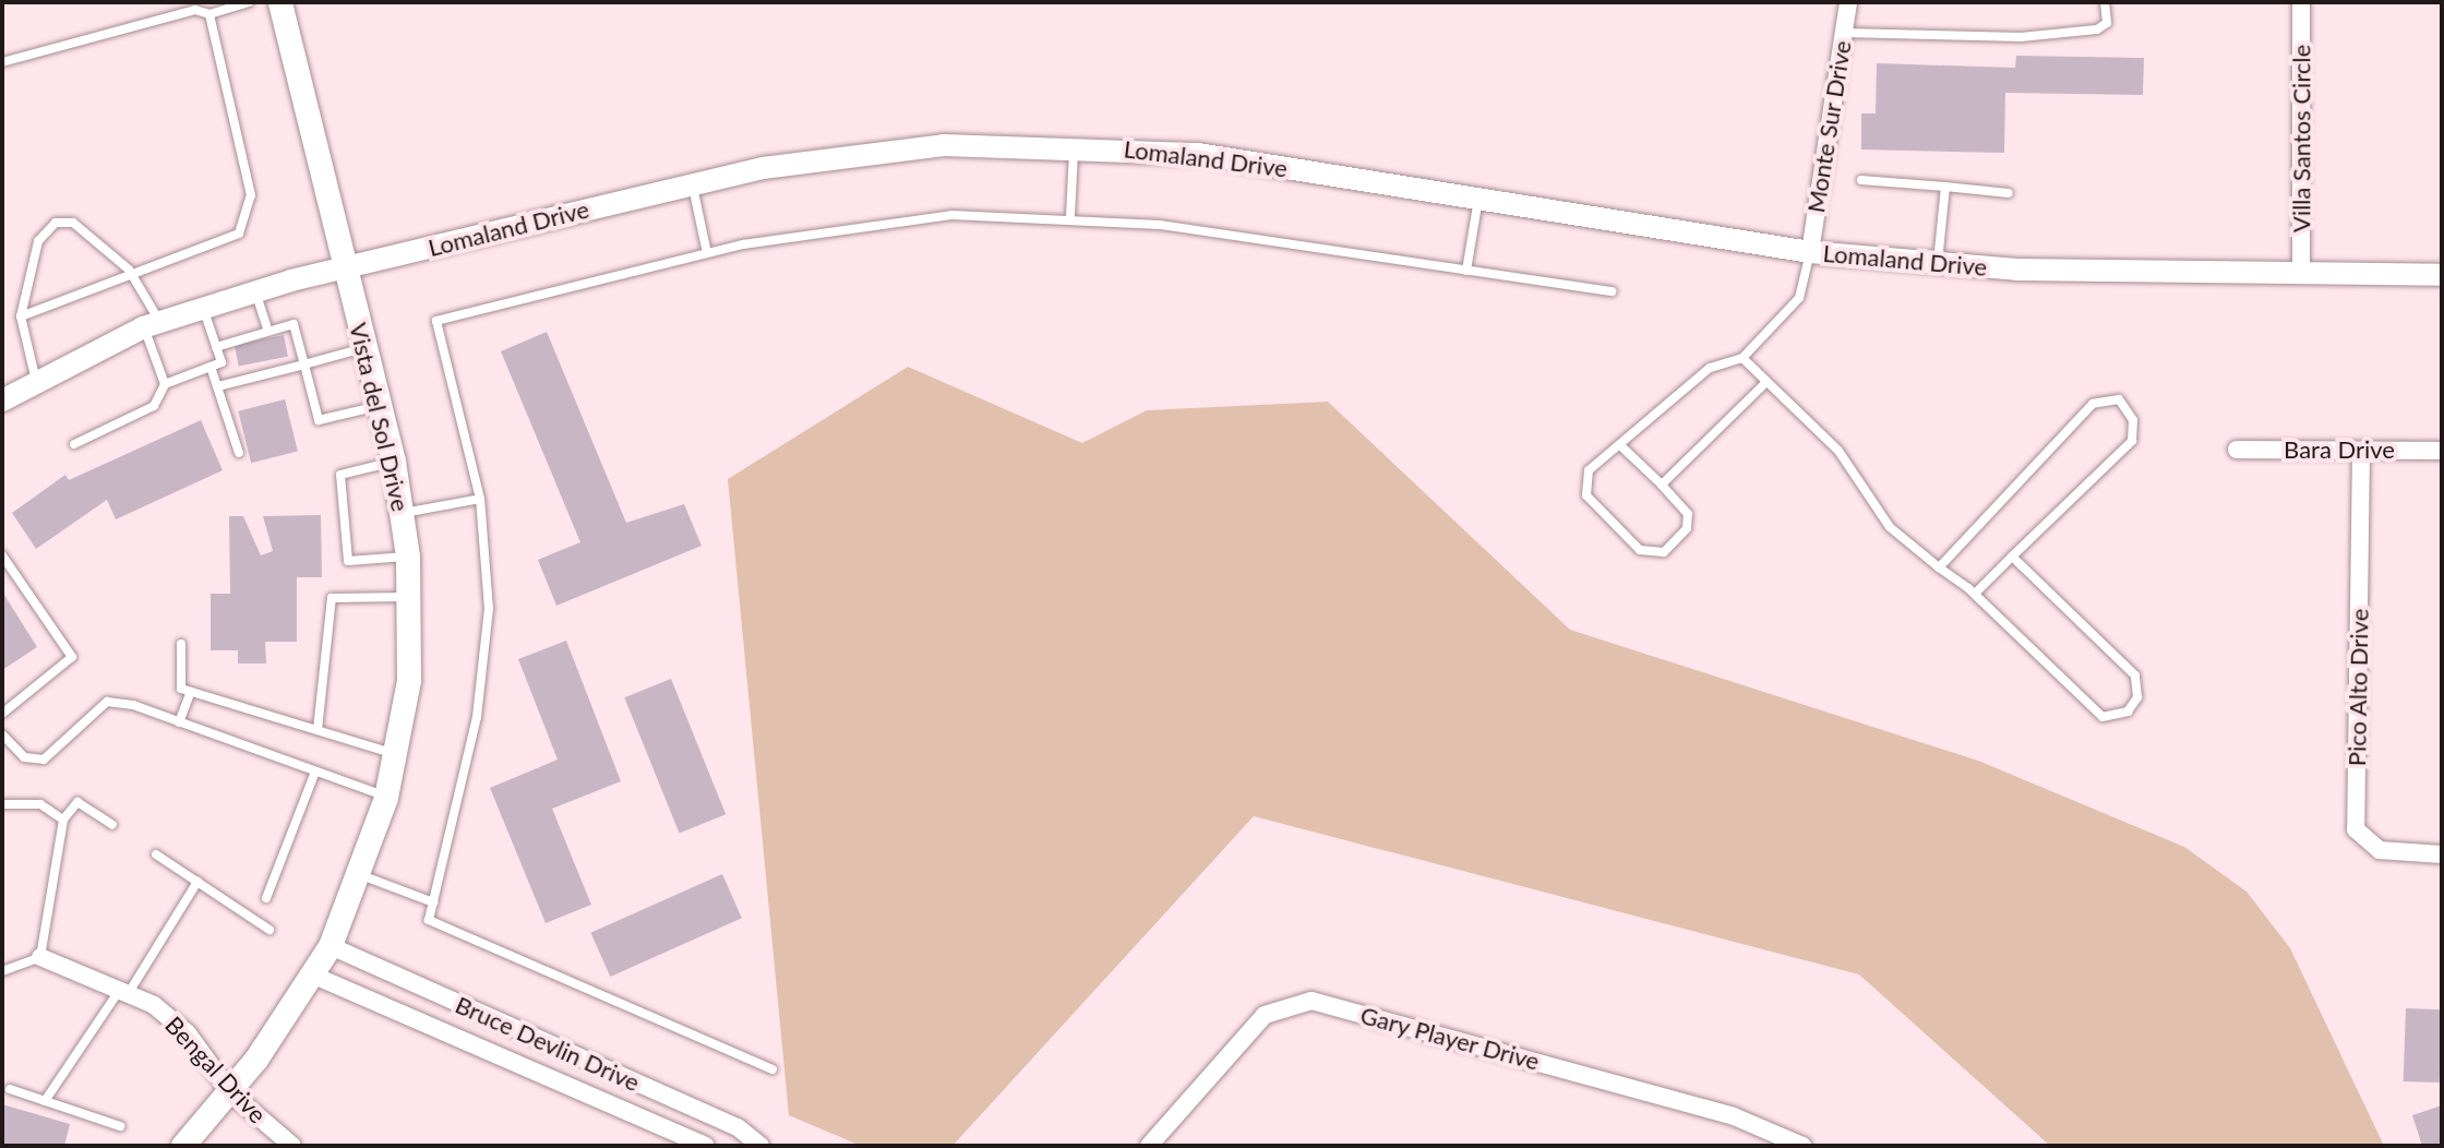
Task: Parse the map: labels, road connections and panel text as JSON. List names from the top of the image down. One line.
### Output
{"streets":{"main road":["Vista del Sol Drive"],"street":["Monte Sur Drive","Villa Santos Circle","Lomaland Drive","Bara Drive","Pico Alto Drive","Gary Player Drive","Bruce Devlin Drive","Bengal Drive"]},"crossings":[["Monte Sur Drive","Lomaland Drive"],["Villa Santos Circle","Lomaland Drive"],["Lomaland Drive","Vista del Sol Drive"],["Vista del Sol Drive","Bruce Devlin Drive"],["Vista del Sol Drive","Bengal Drive"],["Bara Drive","Pico Alto Drive"]]}
